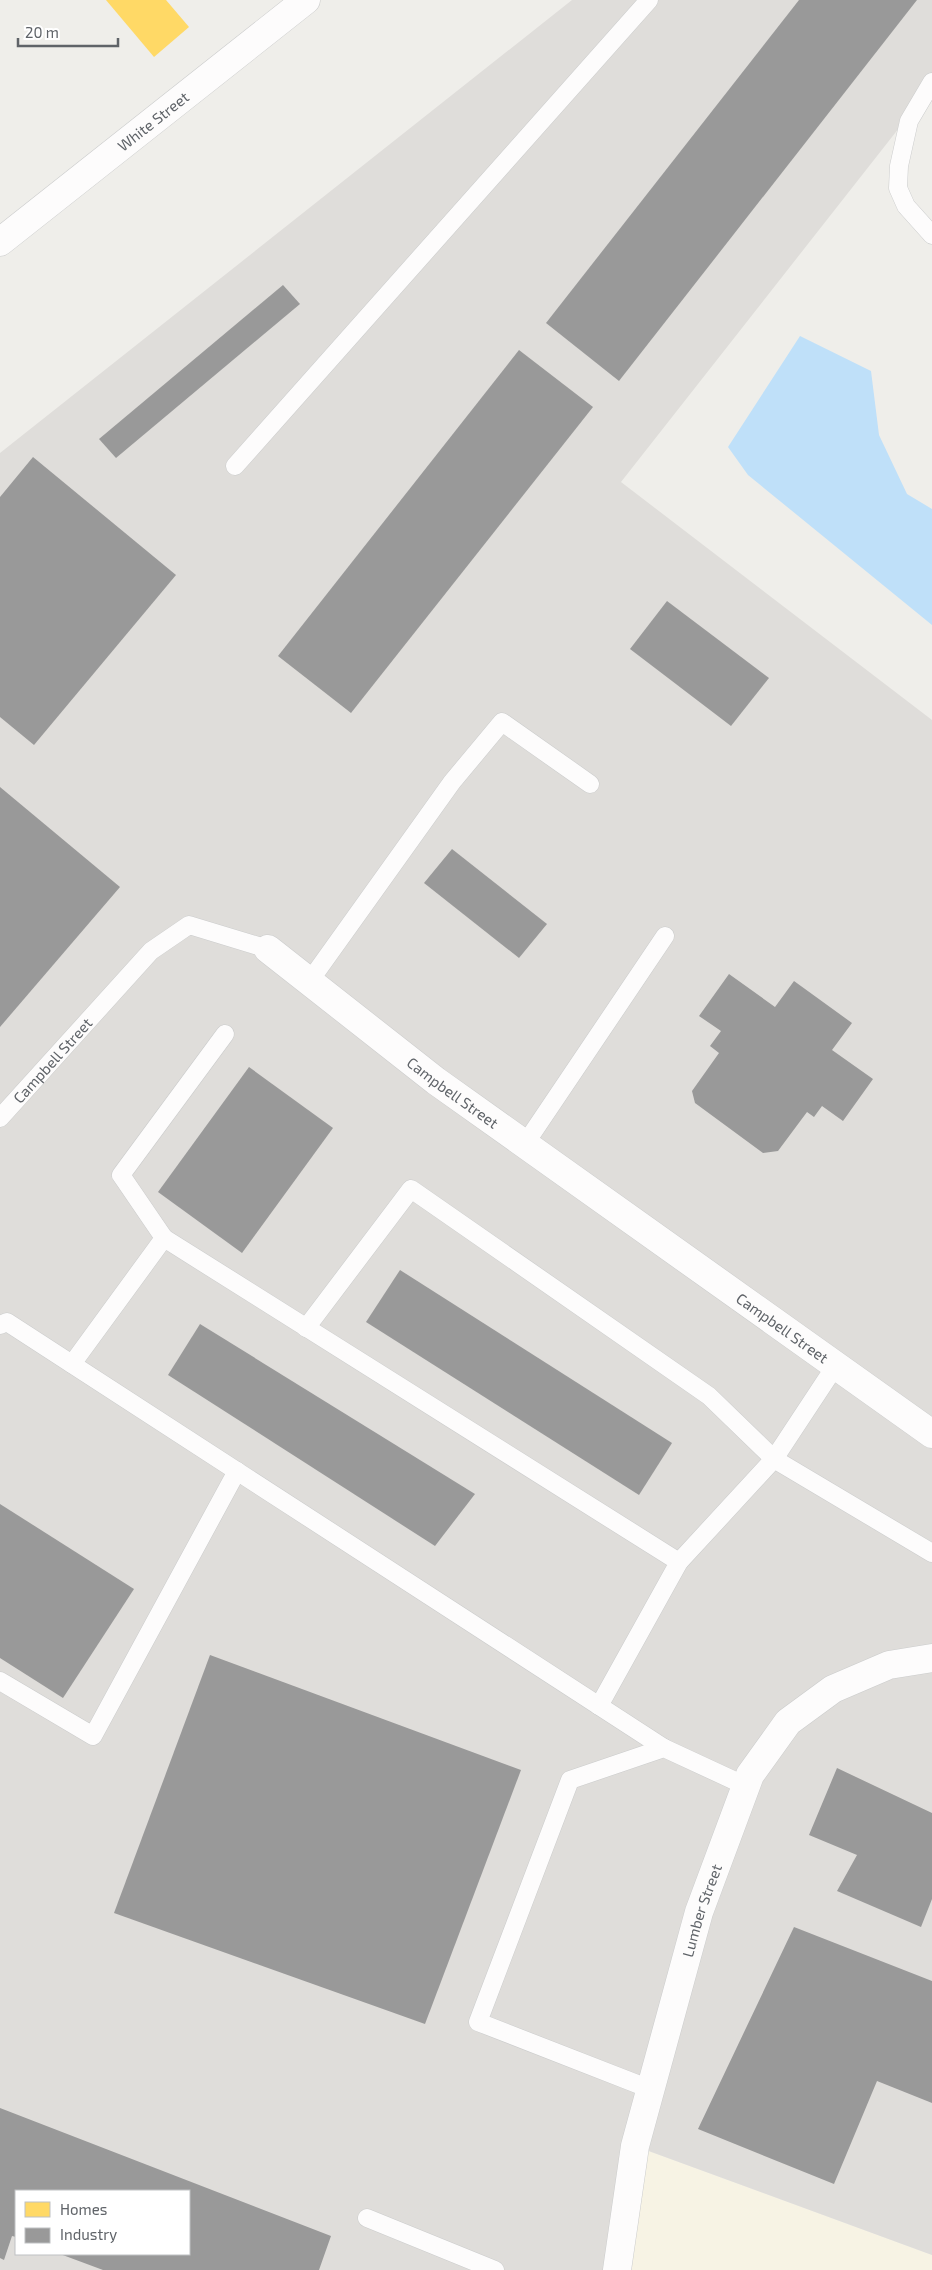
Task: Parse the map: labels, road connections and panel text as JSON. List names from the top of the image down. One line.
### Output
{"streets":{"street":["White Street","Campbell Street","Lumber Street"]},"legend":["Homes","Industry"],"scale_bar":"20 m"}
